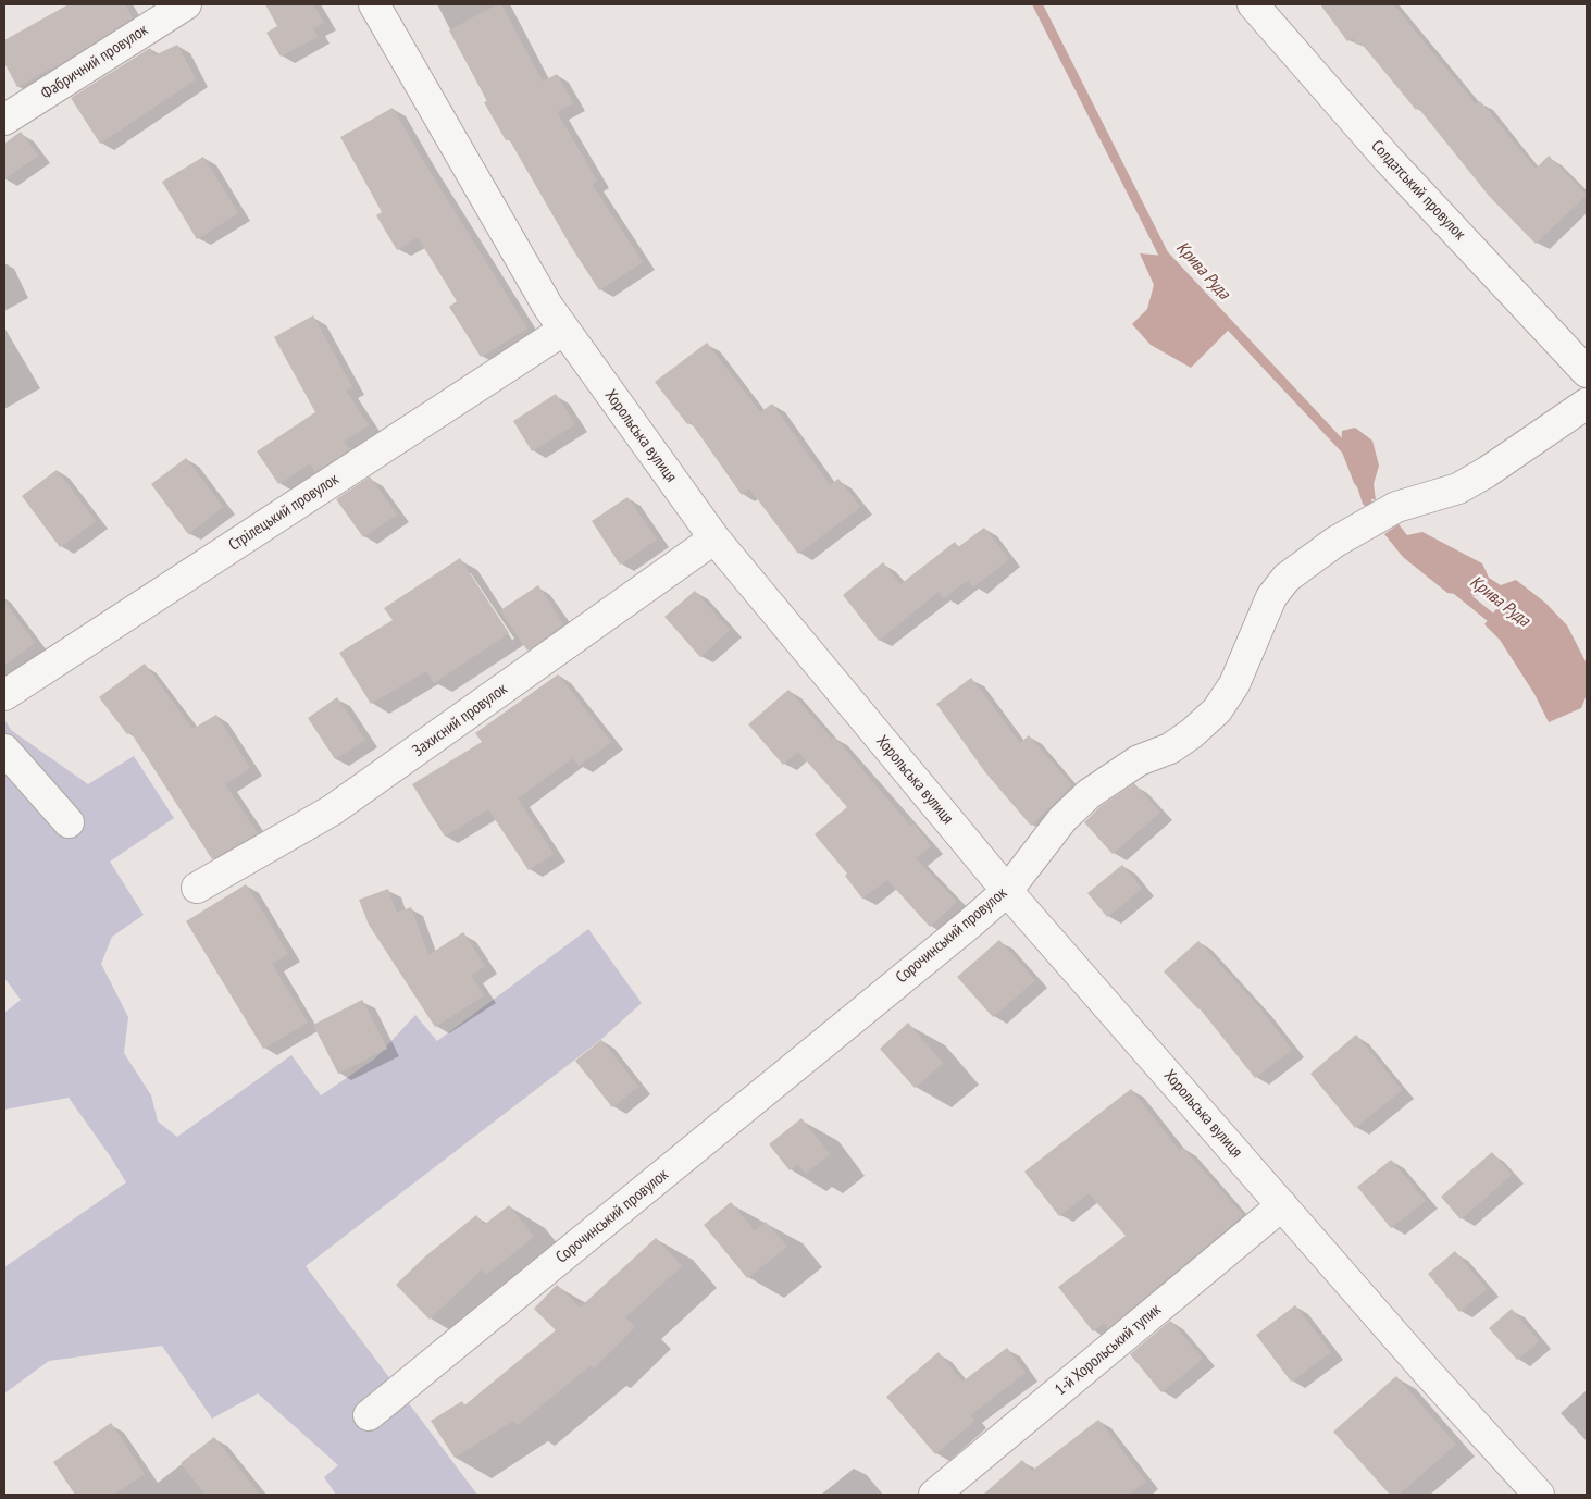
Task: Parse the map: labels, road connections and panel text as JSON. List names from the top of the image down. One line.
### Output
{"streets":{"street":["Фабричний провулок","Солдатський провулок","Хорольська вулиця","Стрілецький провулок","Захисний провулок","Сорочинський провулок","1-й Хорольський тупик"]},"crossings":[["Хорольська вулиця","Стрілецький провулок"],["Хорольська вулиця","Захисний провулок"],["Хорольська вулиця","Сорочинський провулок"],["Хорольська вулиця","1-й Хорольський тупик"]],"water":["Крива Руда"]}
